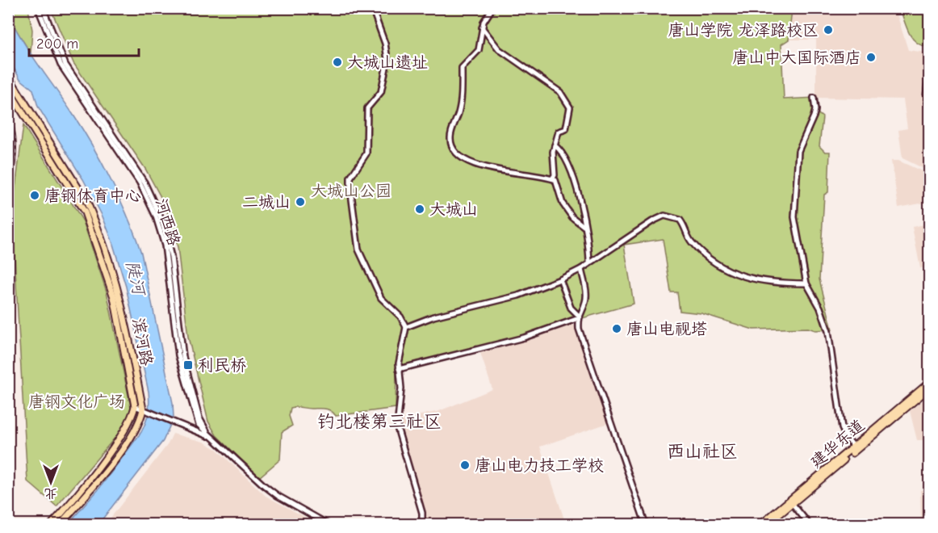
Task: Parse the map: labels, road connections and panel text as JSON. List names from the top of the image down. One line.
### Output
{"streets":{"main road":["滨河路","建华东道"],"street":["河西路"]},"districts":["钓北楼第三社区","西山社区"],"water":["陡河"],"parks":["大城山公园","唐钢文化广场"],"places":{"other":["唐山学院 龙泽路校区","唐山中大国际酒店","大城山遗址","唐钢体育中心","二城山","大城山","唐山电视塔","唐山电力技工学校"],"transit":["利民桥"]},"scale_bar":"200 m","north":"bottom"}
